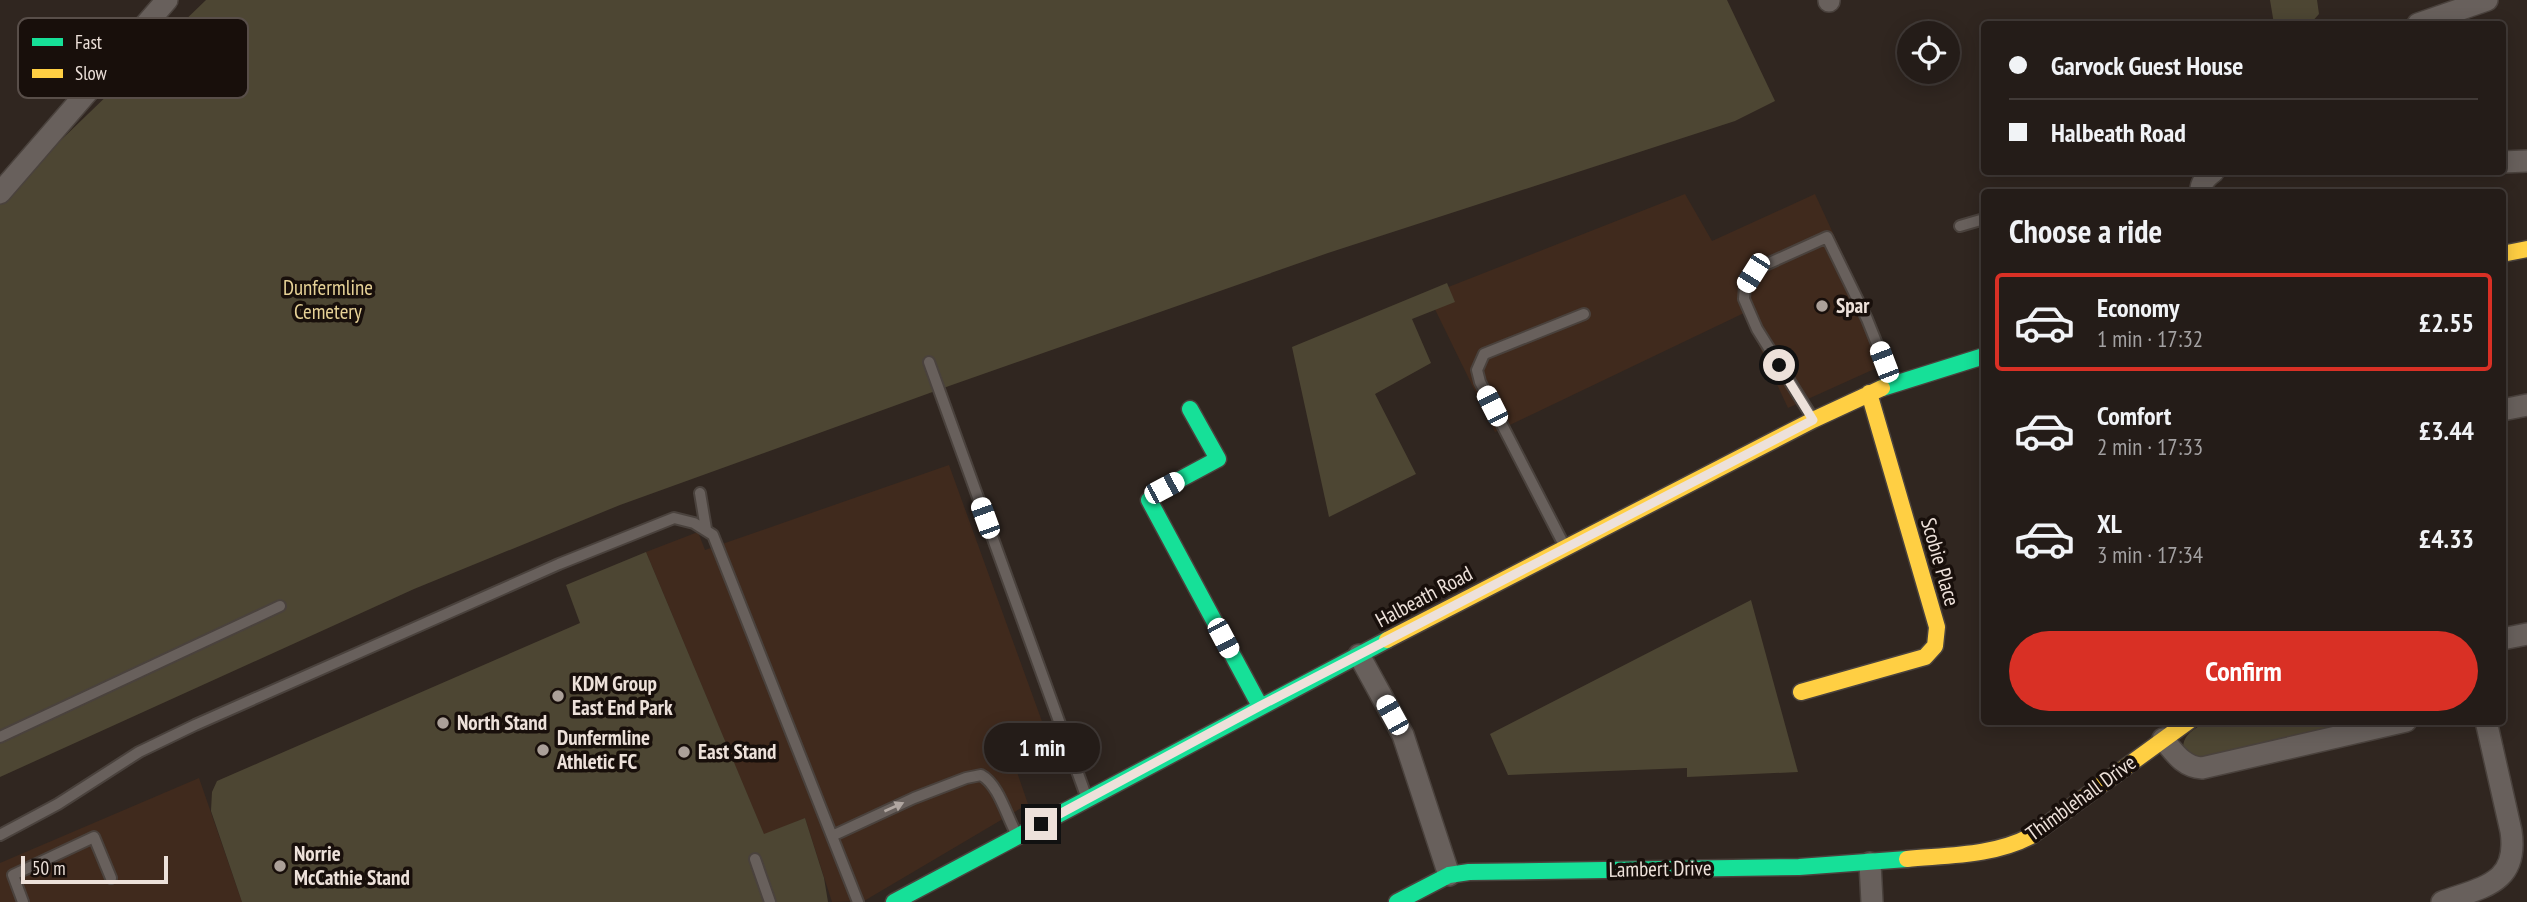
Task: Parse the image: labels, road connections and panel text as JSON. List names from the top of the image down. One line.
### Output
{"streets":{"street":["Scobie Place","Halbeath Road","Thimblehall Drive","Lambert Drive"]},"crossings":[["Scobie Place","Halbeath Road"],["Thimblehall Drive","Lambert Drive"]],"parks":["Dunfermline Cemetery"],"places":["Spar","KDM Group East End Park","North Stand","Dunfermline Athletic FC","East Stand","Norrie McCathie Stand"],"legend":["Fast","Slow"],"scale_bar":"50 m","page":{"banner":["Garvock Guest House","Halbeath Road"],"heading":"Choose a ride","list":[{"name":"Economy","note":"1 min · 17:32","value":"£2.55"},{"name":"Comfort","note":"2 min · 17:33","value":"£3.44"},{"name":"XL","note":"3 min · 17:34","value":"£4.33"}],"buttons":"Confirm","bubble":"1 min","scale":"50 m"}}
